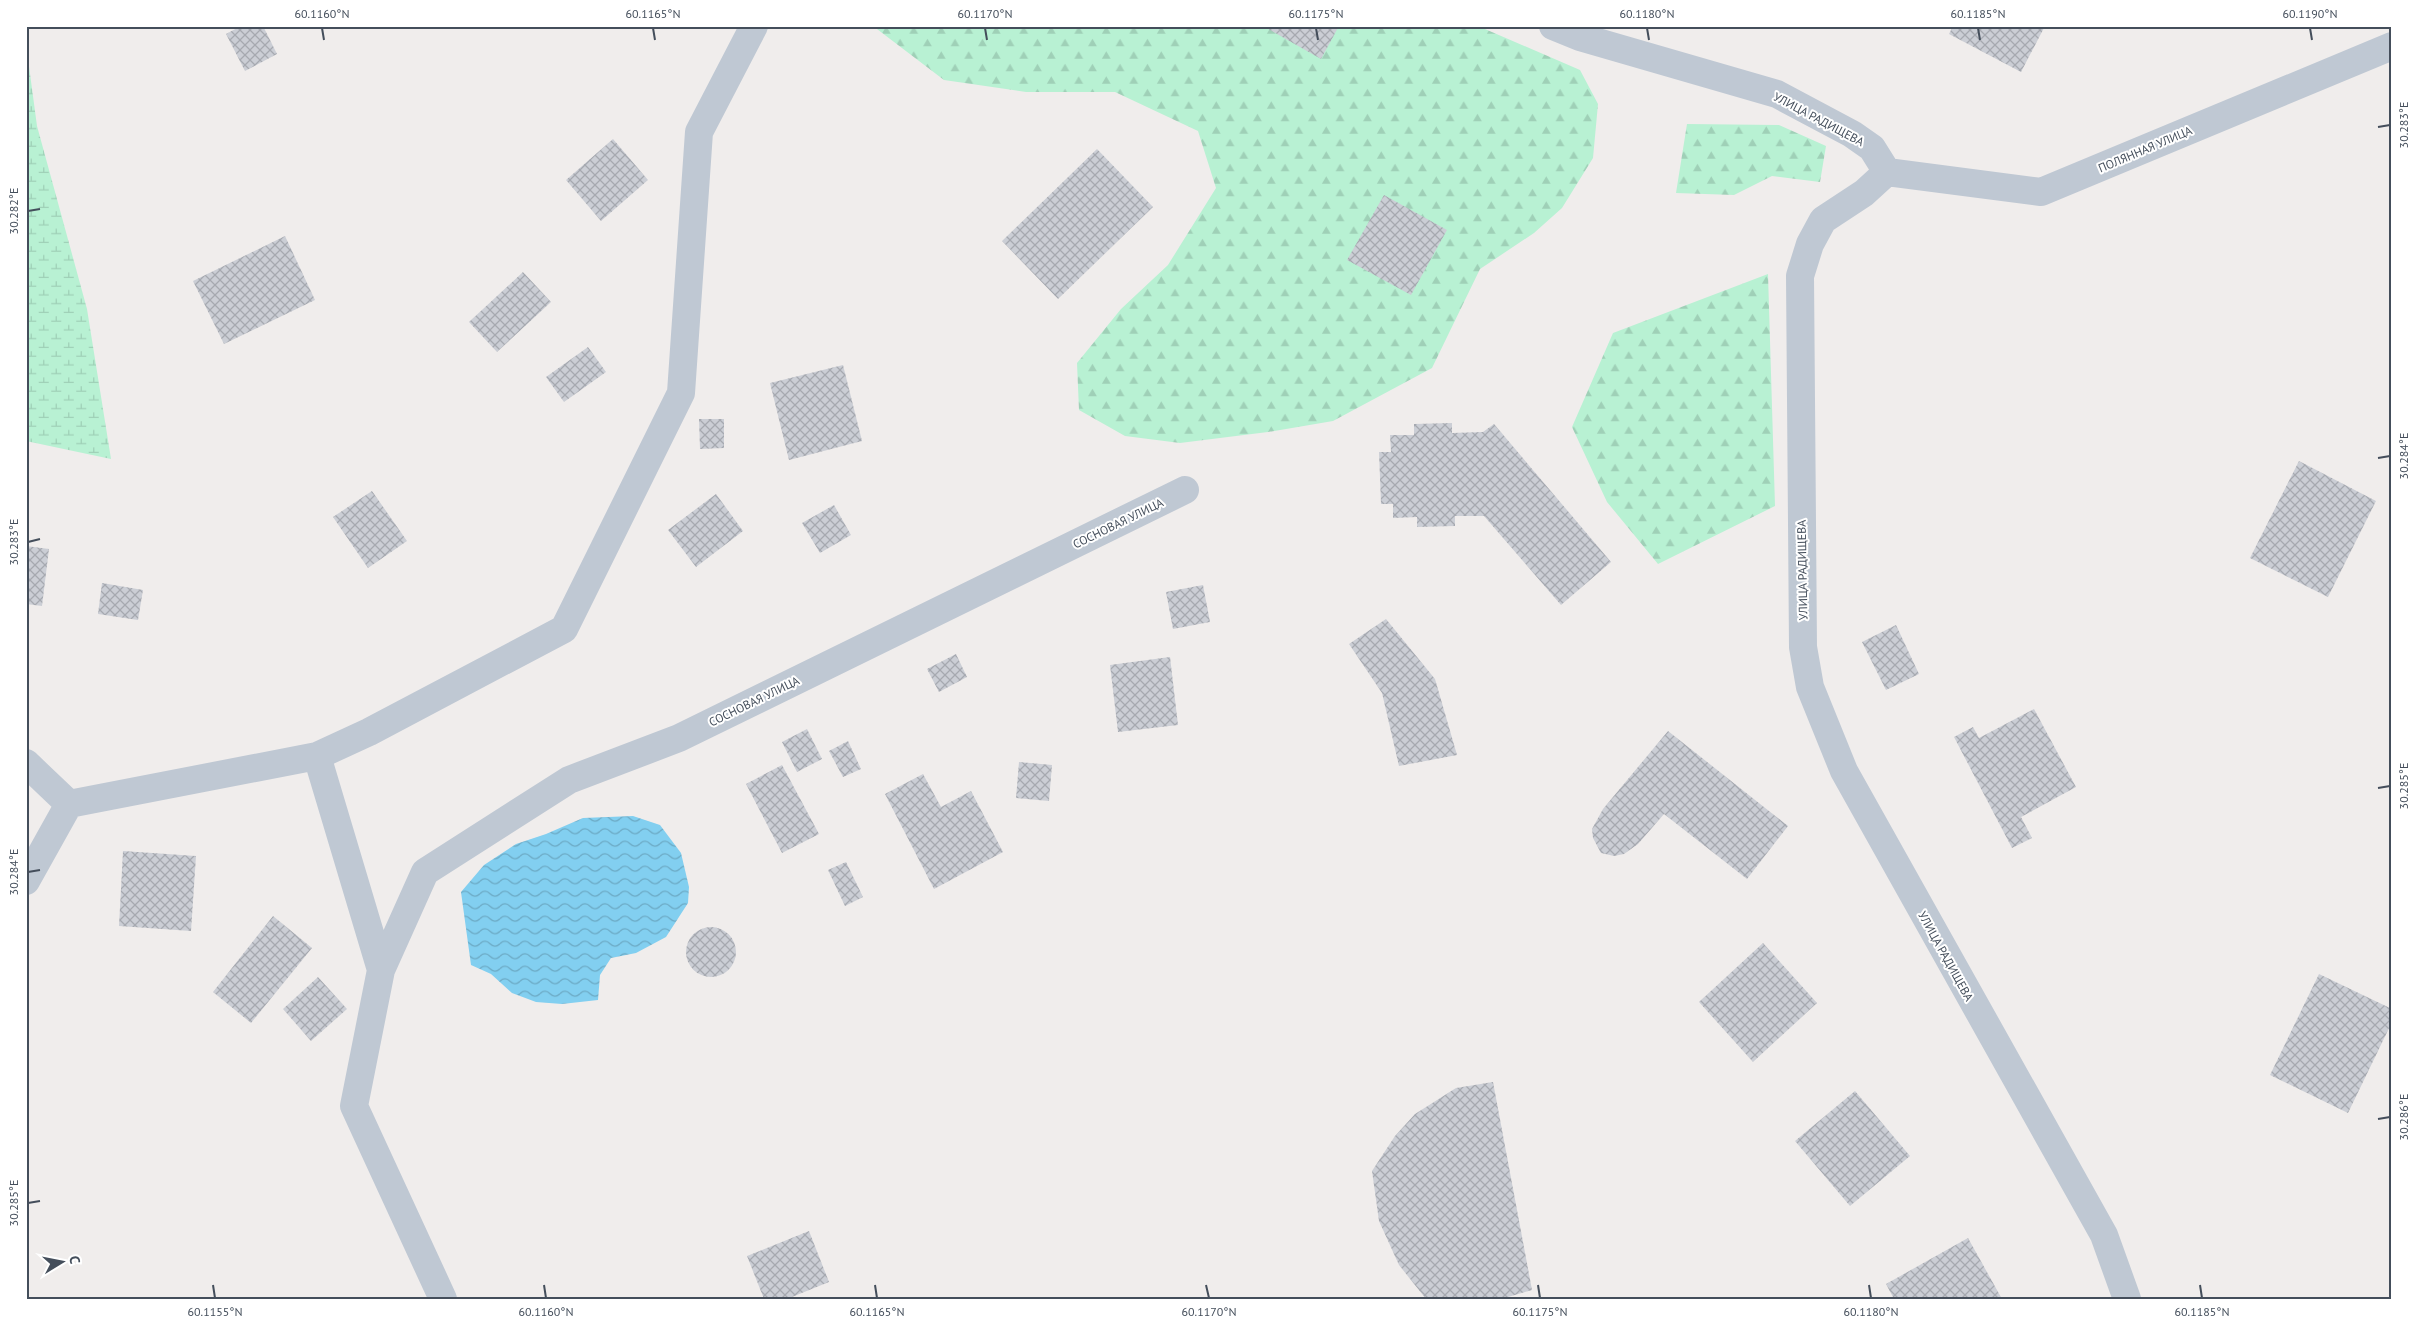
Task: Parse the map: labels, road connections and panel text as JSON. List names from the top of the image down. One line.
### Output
{"streets":{"street":["УЛИЦА РАДИЩЕВА","ПОЛЯННАЯ УЛИЦА","СОСНОВАЯ УЛИЦА"]},"crossings":[["УЛИЦА РАДИЩЕВА","ПОЛЯННАЯ УЛИЦА"]],"north":"right","coordinates":["60.1160°N","60.1165°N","60.1170°N","60.1175°N","60.1180°N","60.1185°N","60.1190°N","30.283°E","30.282°E","30.284°E","30.285°E","30.286°E","60.1155°N"]}
